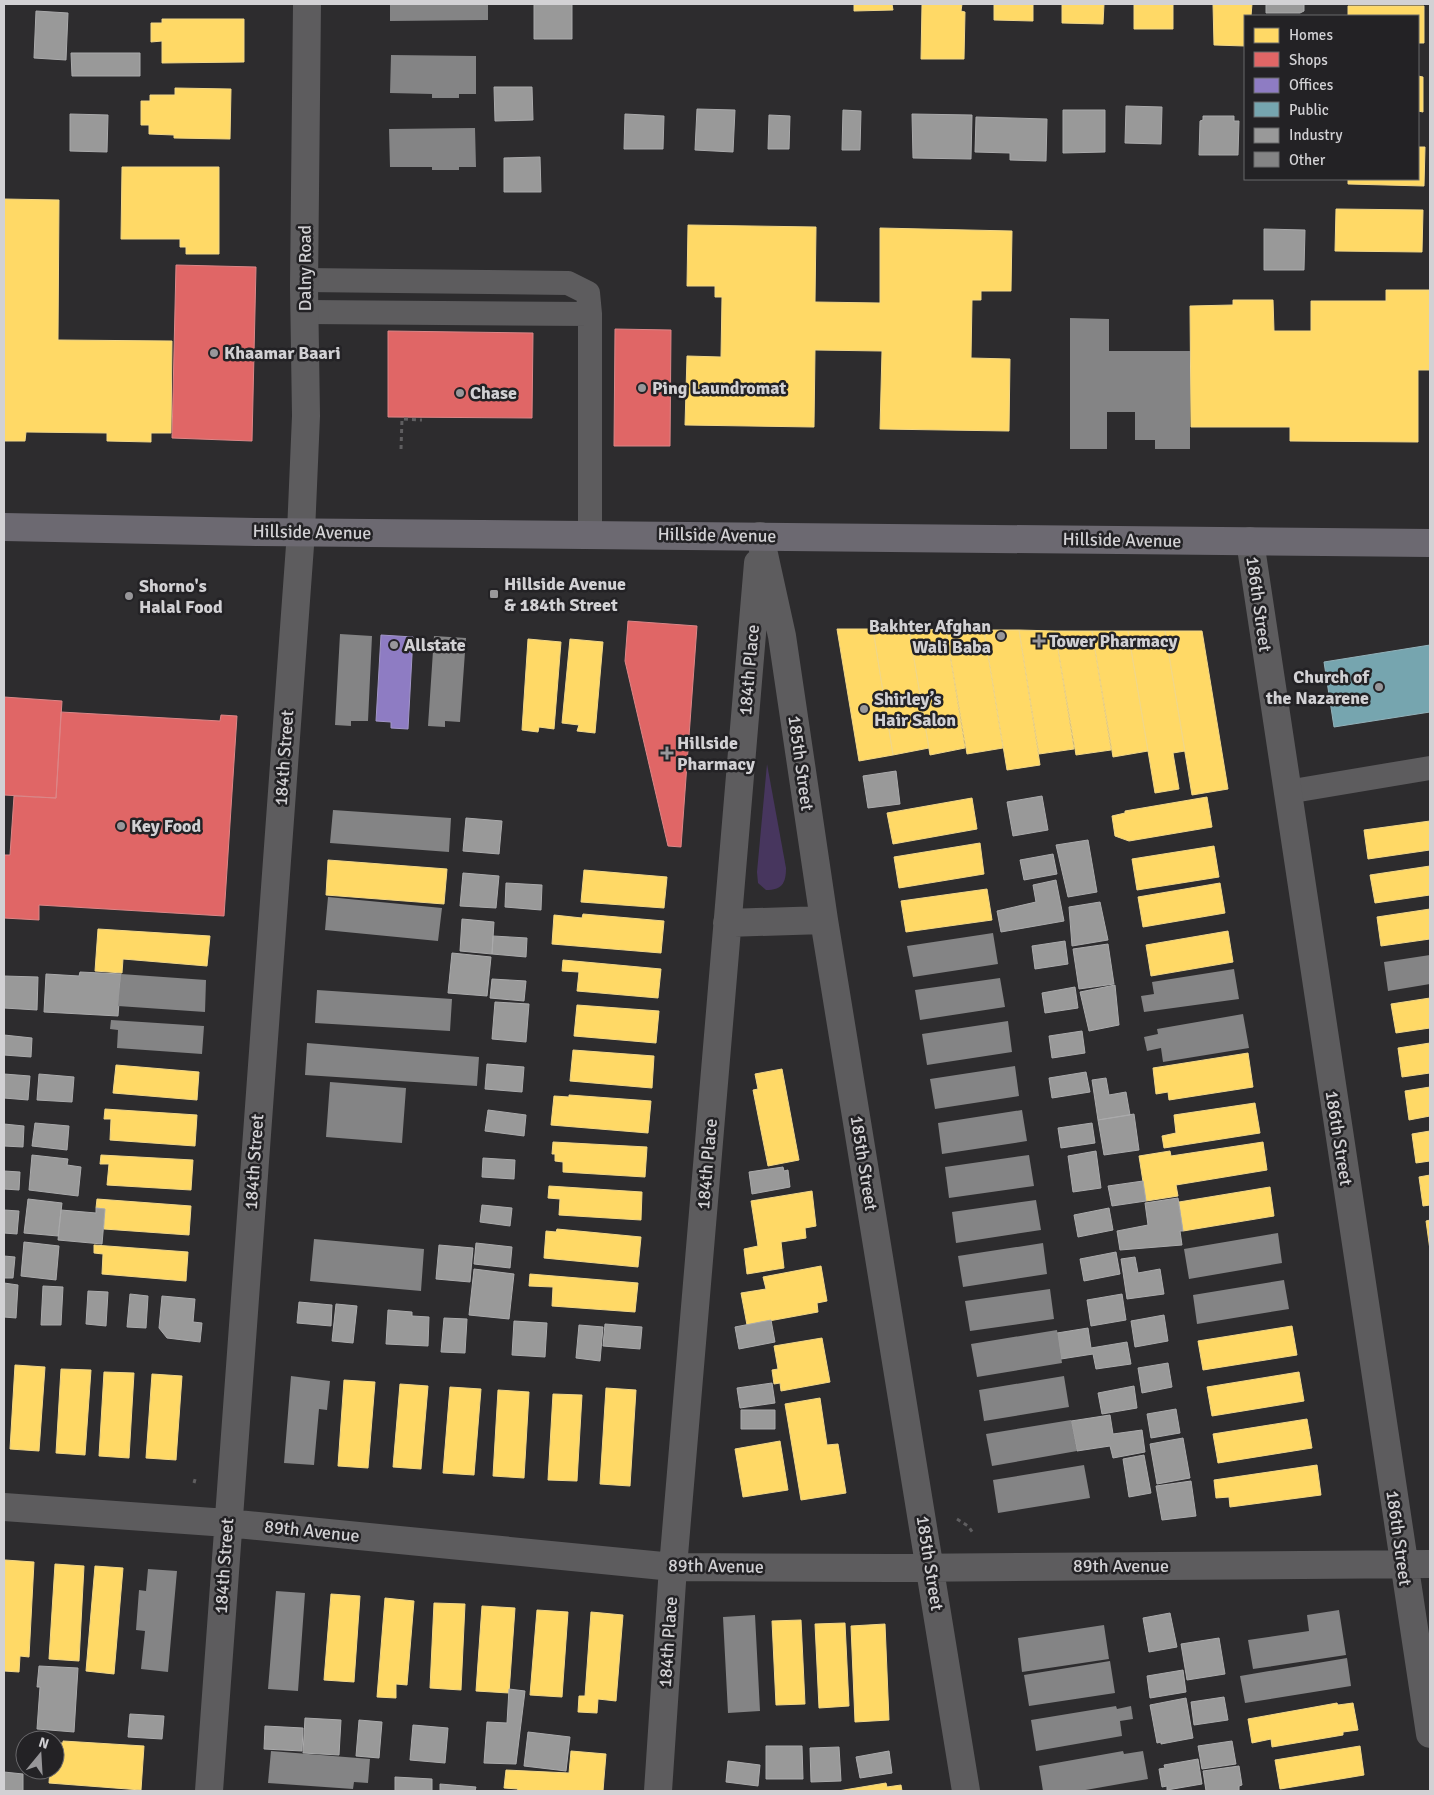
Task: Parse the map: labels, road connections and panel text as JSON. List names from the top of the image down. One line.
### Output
{"streets":{"main road":["Hillside Avenue"],"street":["Dalny Road","186th Street","184th Place","184th Street","185th Street","89th Avenue"]},"crossings":[["Dalny Road","Hillside Avenue"],["Dalny Road","184th Street"],["Hillside Avenue","186th Street"],["Hillside Avenue","184th Place"],["Hillside Avenue","184th Street"],["Hillside Avenue","185th Street"],["186th Street","89th Avenue"],["184th Place","185th Street"],["184th Place","89th Avenue"],["184th Street","89th Avenue"],["185th Street","89th Avenue"]],"places":{"other":["Khaamar Baari","Ping Laundromat","Chase","Shorno's Halal Food","Bakhter Afghan Wali Baba","Allstate","Church of the Nazarene","Shirley’s Hair Salon","Key Food"],"transit":["Hillside Avenue & 184th Street"],"health":["Tower Pharmacy","Hillside Pharmacy"]},"legend":["Homes","Shops","Offices","Public","Industry","Other"],"north":"top"}
